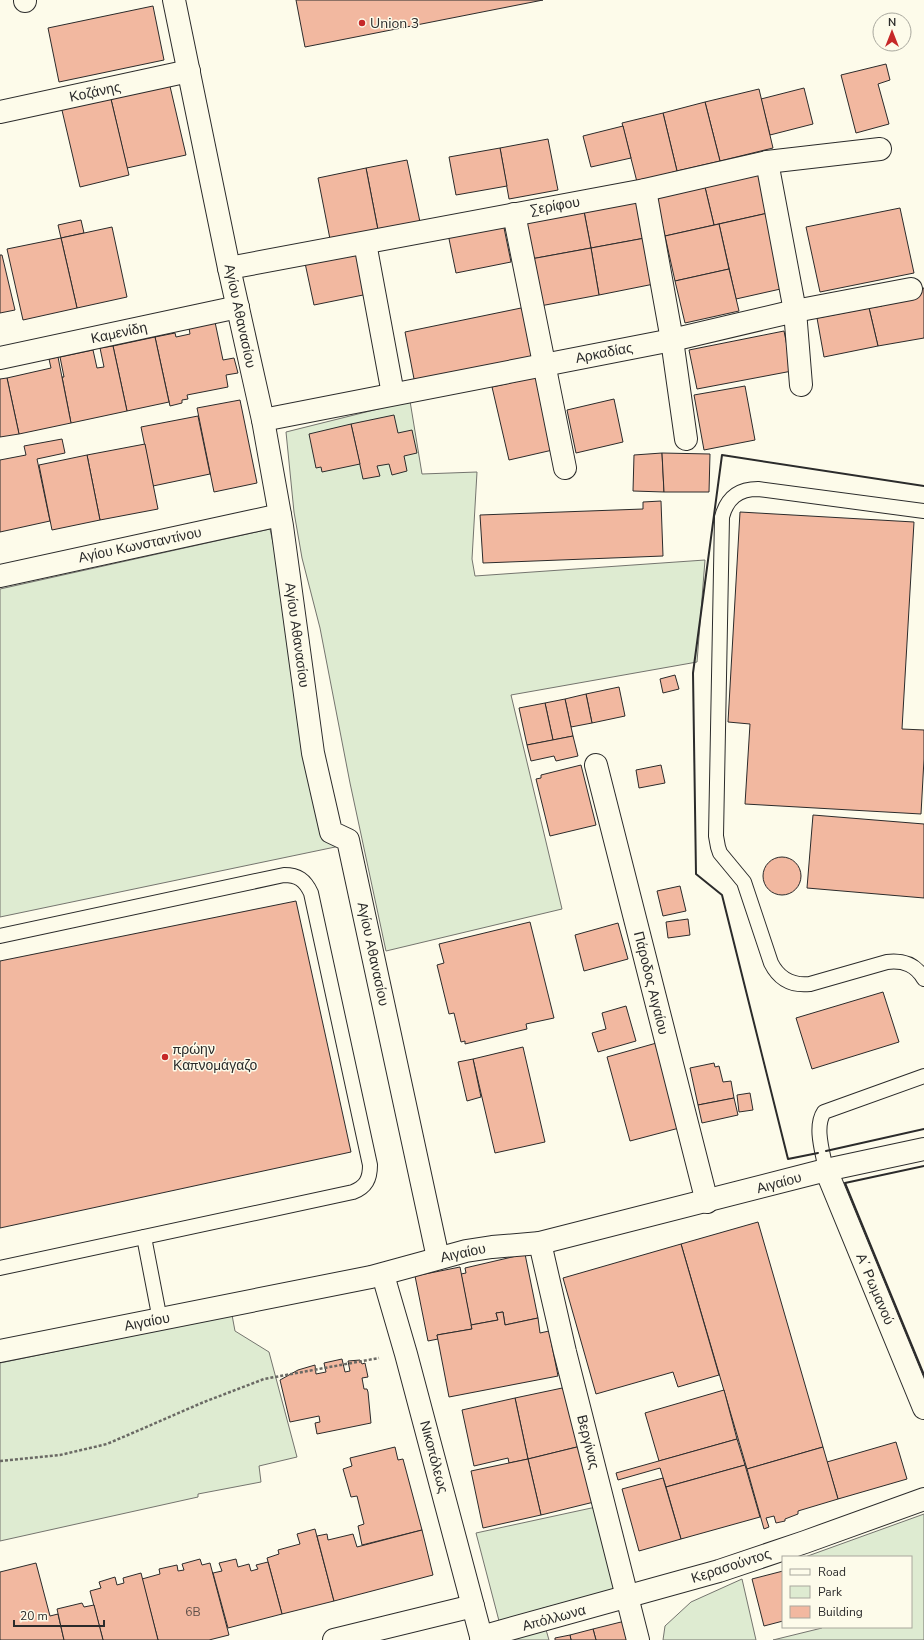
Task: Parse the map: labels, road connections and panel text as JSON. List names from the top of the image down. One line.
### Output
{"streets":{"street":["Κοζάνης","Σερίφου","Αγίου Αθανασίου","Καμενίδη","Αρκαδίας","Αγίου Κωνσταντίνου","Πάροδος Αιγαίου","Αιγαίου","Α΄ Ρωμανού","Βεργίνας","Νικοπόλεως","Κερασούντος","Απόλλωνα"]},"crossings":[["Κοζάνης","Αγίου Αθανασίου"],["Σερίφου","Αγίου Αθανασίου"],["Αγίου Αθανασίου","Καμενίδη"],["Αγίου Αθανασίου","Αρκαδίας"],["Αγίου Αθανασίου","Αγίου Κωνσταντίνου"],["Αγίου Αθανασίου","Αιγαίου"],["Πάροδος Αιγαίου","Αιγαίου"],["Αιγαίου","Α΄ Ρωμανού"],["Αιγαίου","Βεργίνας"],["Αιγαίου","Νικοπόλεως"],["Βεργίνας","Κερασούντος"],["Βεργίνας","Απόλλωνα"],["Νικοπόλεως","Απόλλωνα"],["Κερασούντος","Απόλλωνα"]],"places":["Union 3","πρώην Καπνομάγαζο"],"house_numbers":["6B"],"legend":["Road","Park","Building"],"scale_bar":"20 m","north":"top"}
